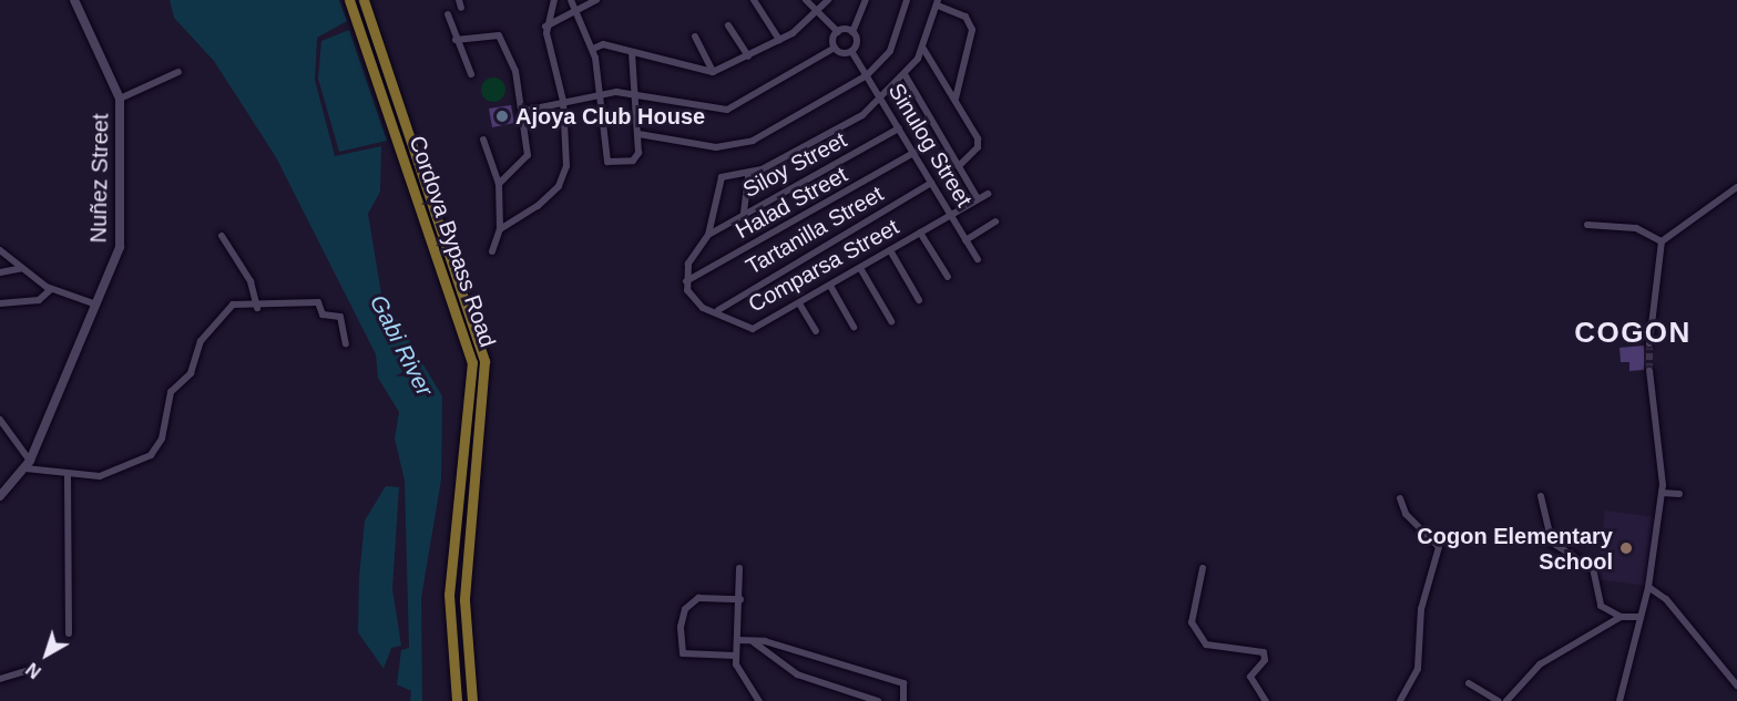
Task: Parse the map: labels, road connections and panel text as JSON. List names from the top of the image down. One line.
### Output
{"streets":{"main road":["Cordova Bypass Road"],"street":["Sinulog Street","Siloy Street","Nuñez Street","Halad Street","Tartanilla Street","Comparsa Street"]},"crossings":[["Sinulog Street","Siloy Street"],["Sinulog Street","Halad Street"],["Sinulog Street","Tartanilla Street"],["Sinulog Street","Comparsa Street"],["Halad Street","Comparsa Street"],["Tartanilla Street","Comparsa Street"]],"districts":["COGON"],"water":["Gabi River"],"places":["Ajoya Club House","Cogon Elementary School"],"north":"bottom left"}
